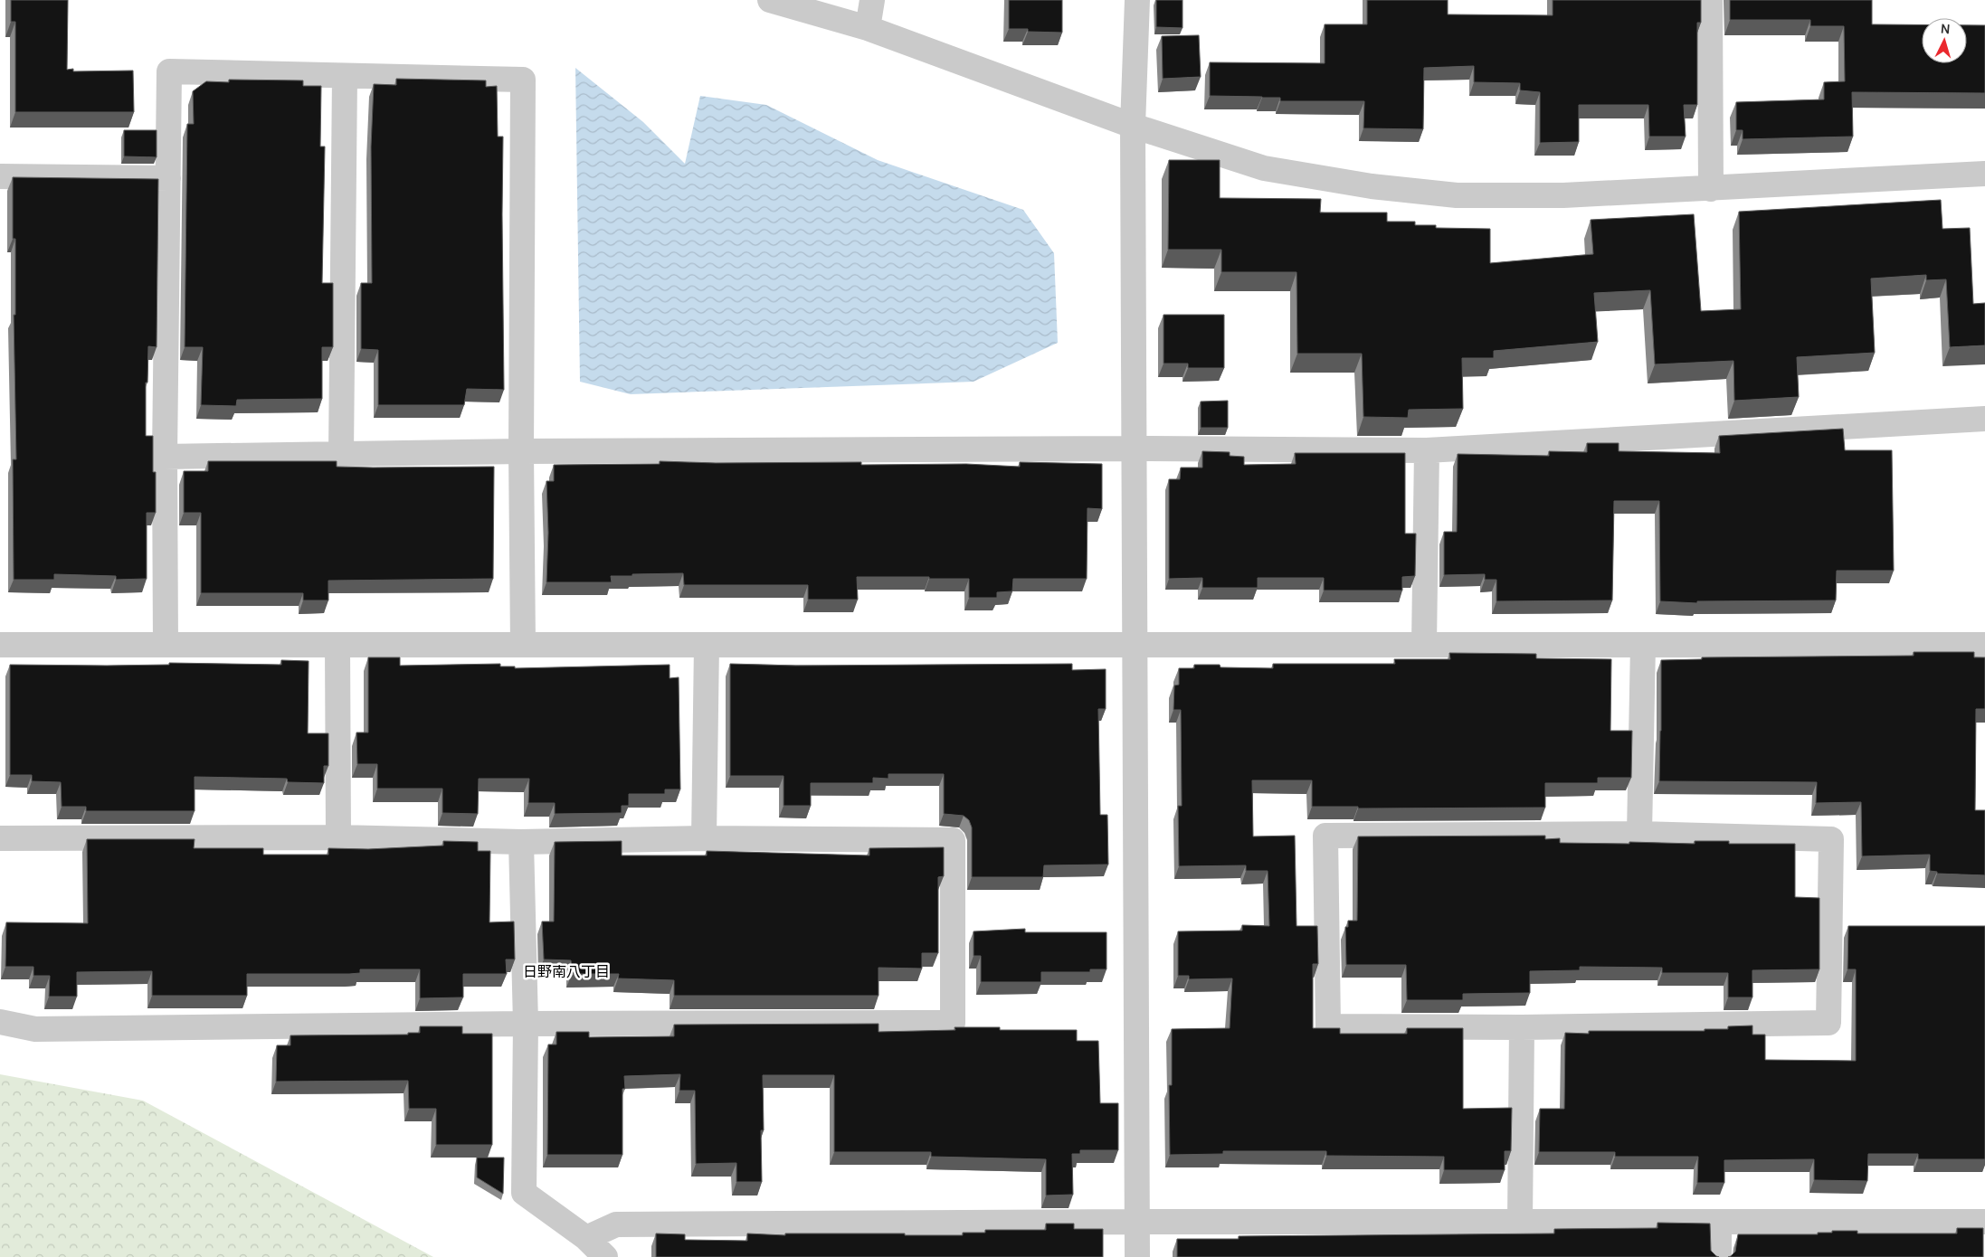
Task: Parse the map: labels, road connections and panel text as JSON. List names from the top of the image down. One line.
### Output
{"districts":["日野南八丁目"],"north":"top"}
